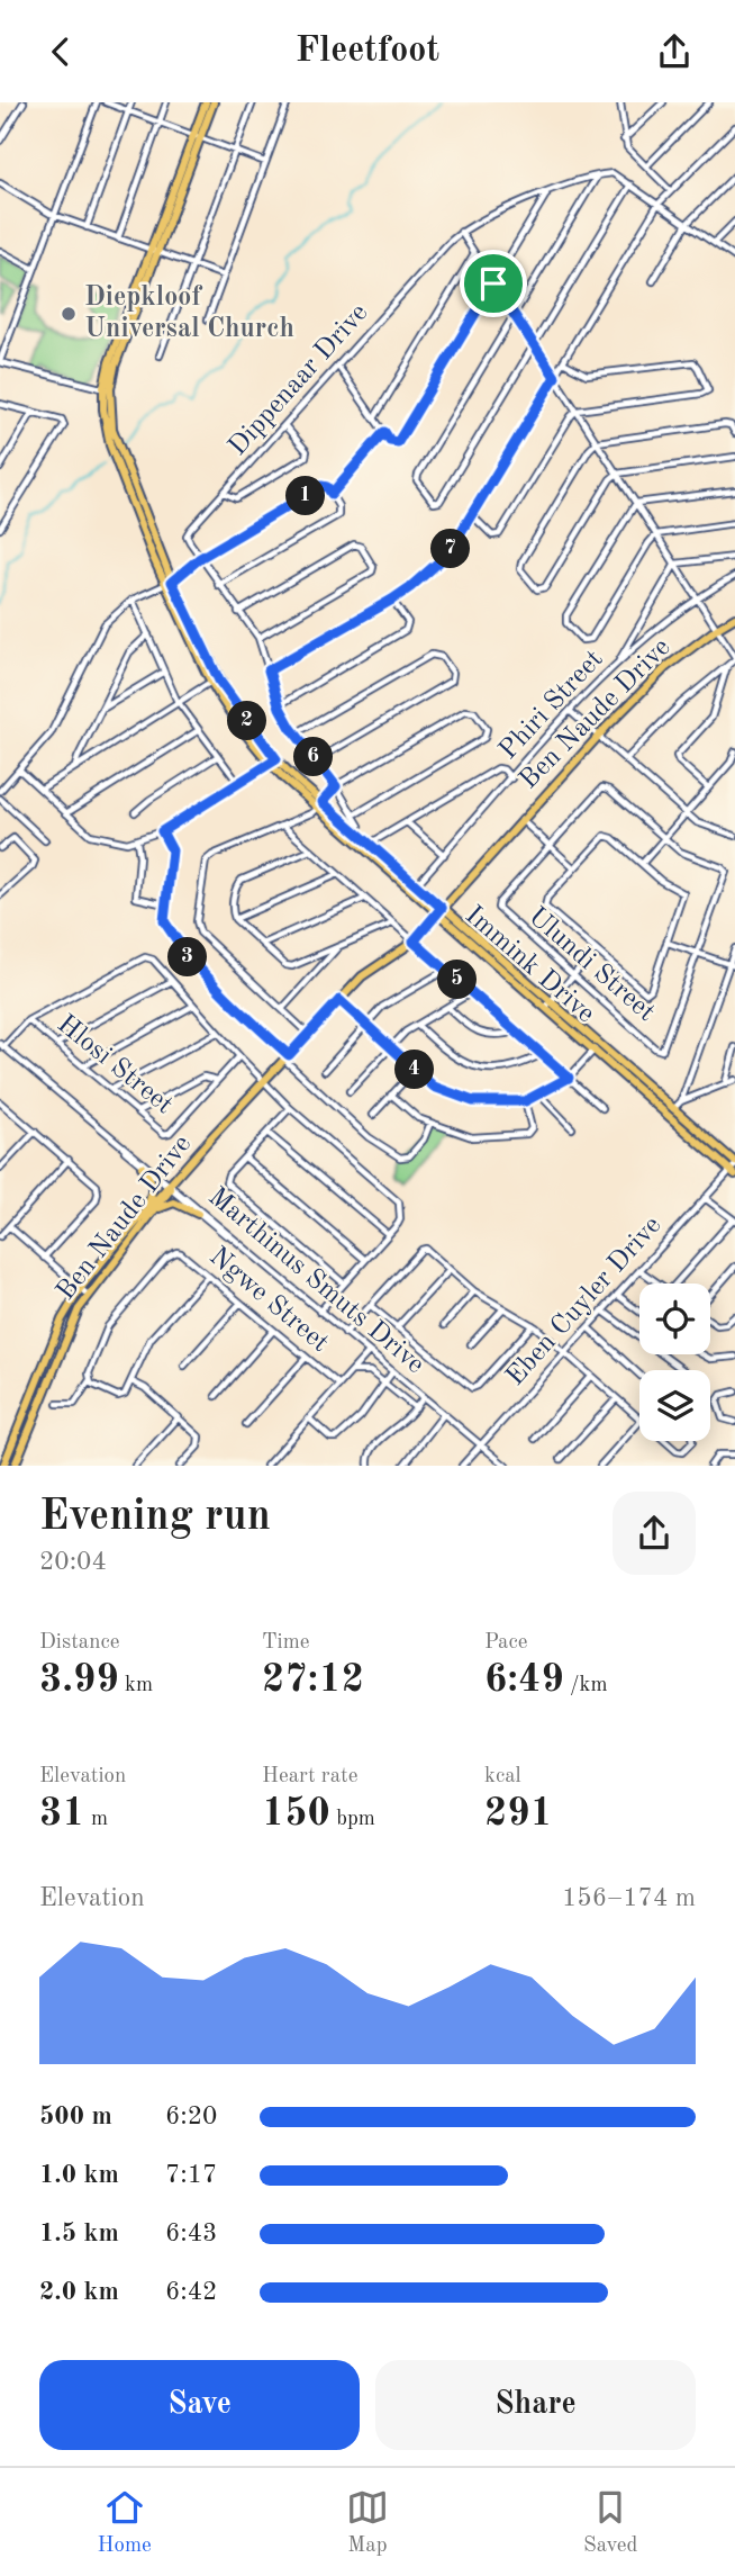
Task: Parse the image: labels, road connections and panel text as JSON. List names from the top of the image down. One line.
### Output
{"streets":{"main road":["Ben Naude Drive","Immink Drive"],"street":["Dippenaar Drive","Phiri Street","Ulundi Street","Hlosi Street","Marthinus Smuts Drive","Ngwe Street","Eben Cuyler Drive"]},"crossings":[["Phiri Street","Immink Drive"],["Ben Naude Drive","Immink Drive"],["Ben Naude Drive","Marthinus Smuts Drive"],["Immink Drive","Eben Cuyler Drive"],["Marthinus Smuts Drive","Eben Cuyler Drive"]],"places":["Diepkloof Universal Church"],"page":{"header":"Fleetfoot","pins":["1","7","2","6","3","5","4"],"heading":["Evening run","20:04"],"stats":[["Distance","3.99 km"],["Time","27:12"],["Pace","6:49 /km"],["Elevation","31 m"],["Heart rate","150 bpm"],["kcal","291"]],"chart":["Elevation","156–174 m"],"list":[{"name":"500 m","note":"6:20"},{"name":"1.0 km","note":"7:17"},{"name":"1.5 km","note":"6:43"},{"name":"2.0 km","note":"6:42"}],"buttons":["Save","Share"],"tabs":["Home","Map","Saved"]}}
